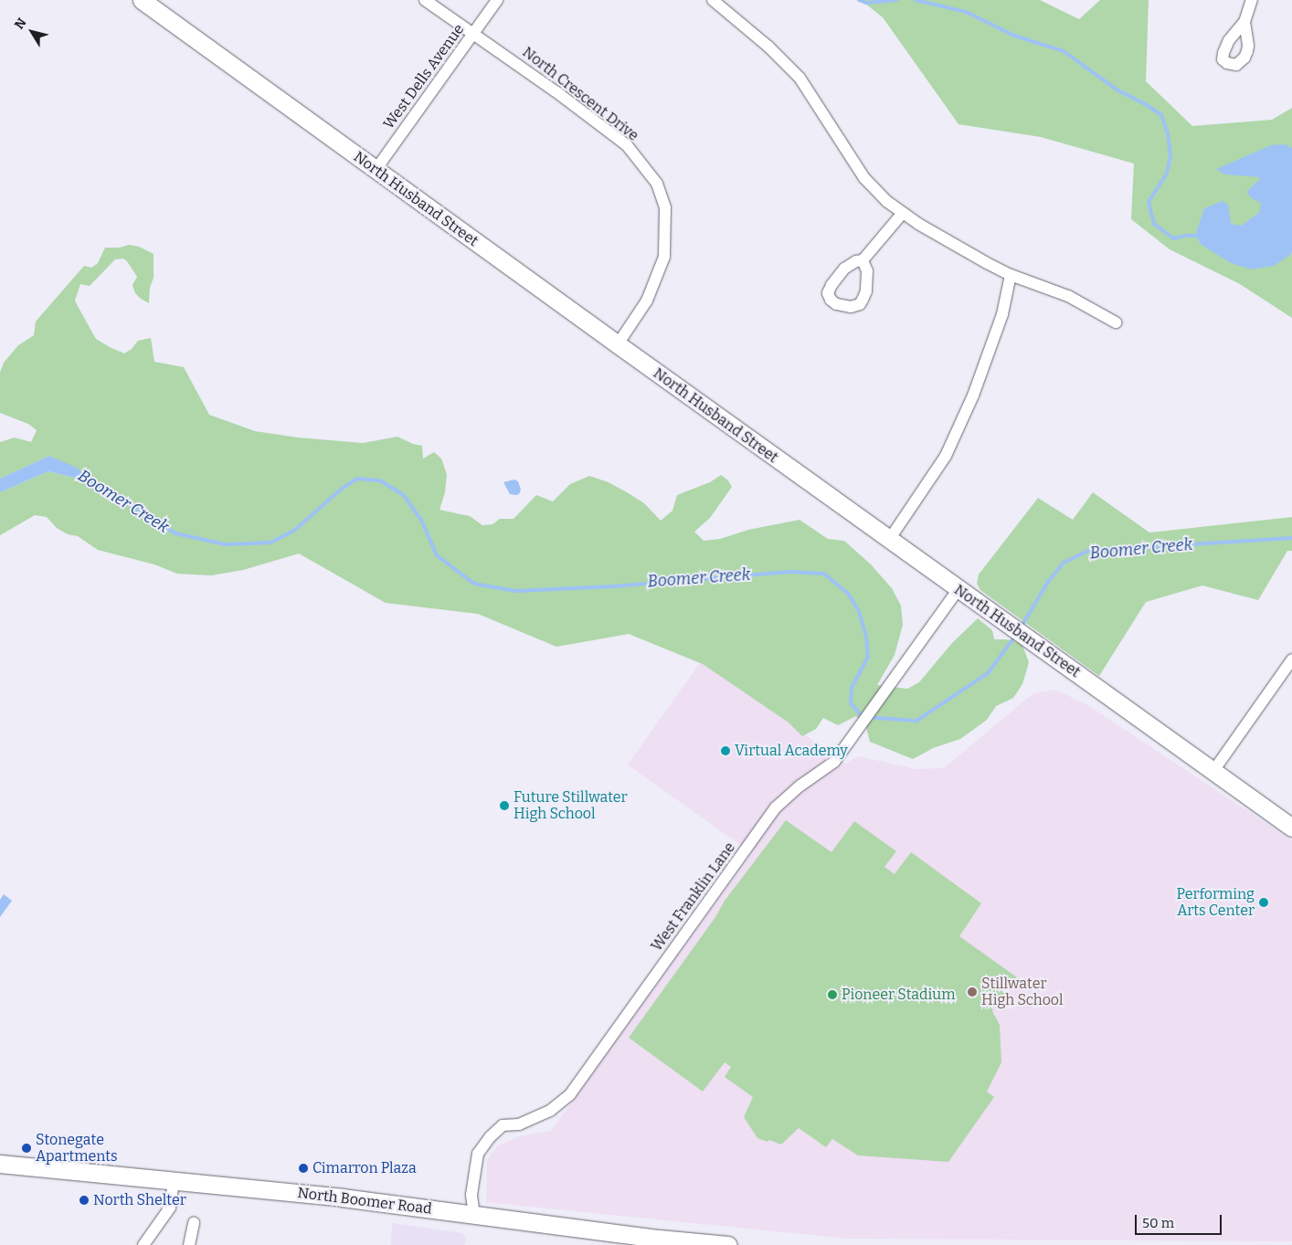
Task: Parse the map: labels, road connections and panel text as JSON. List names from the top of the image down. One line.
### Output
{"streets":{"street":["West Dells Avenue","North Crescent Drive","North Husband Street","West Franklin Lane","North Boomer Road"]},"crossings":[["West Dells Avenue","North Crescent Drive"],["West Dells Avenue","North Husband Street"],["North Crescent Drive","North Husband Street"],["North Husband Street","West Franklin Lane"],["West Franklin Lane","North Boomer Road"]],"water":["Boomer Creek"],"places":["Virtual Academy","Future Stillwater High School","Performing Arts Center","Stillwater High School","Pioneer Stadium","Stonegate Apartments","Cimarron Plaza","North Shelter"],"scale_bar":"50 m","north":"top left"}
